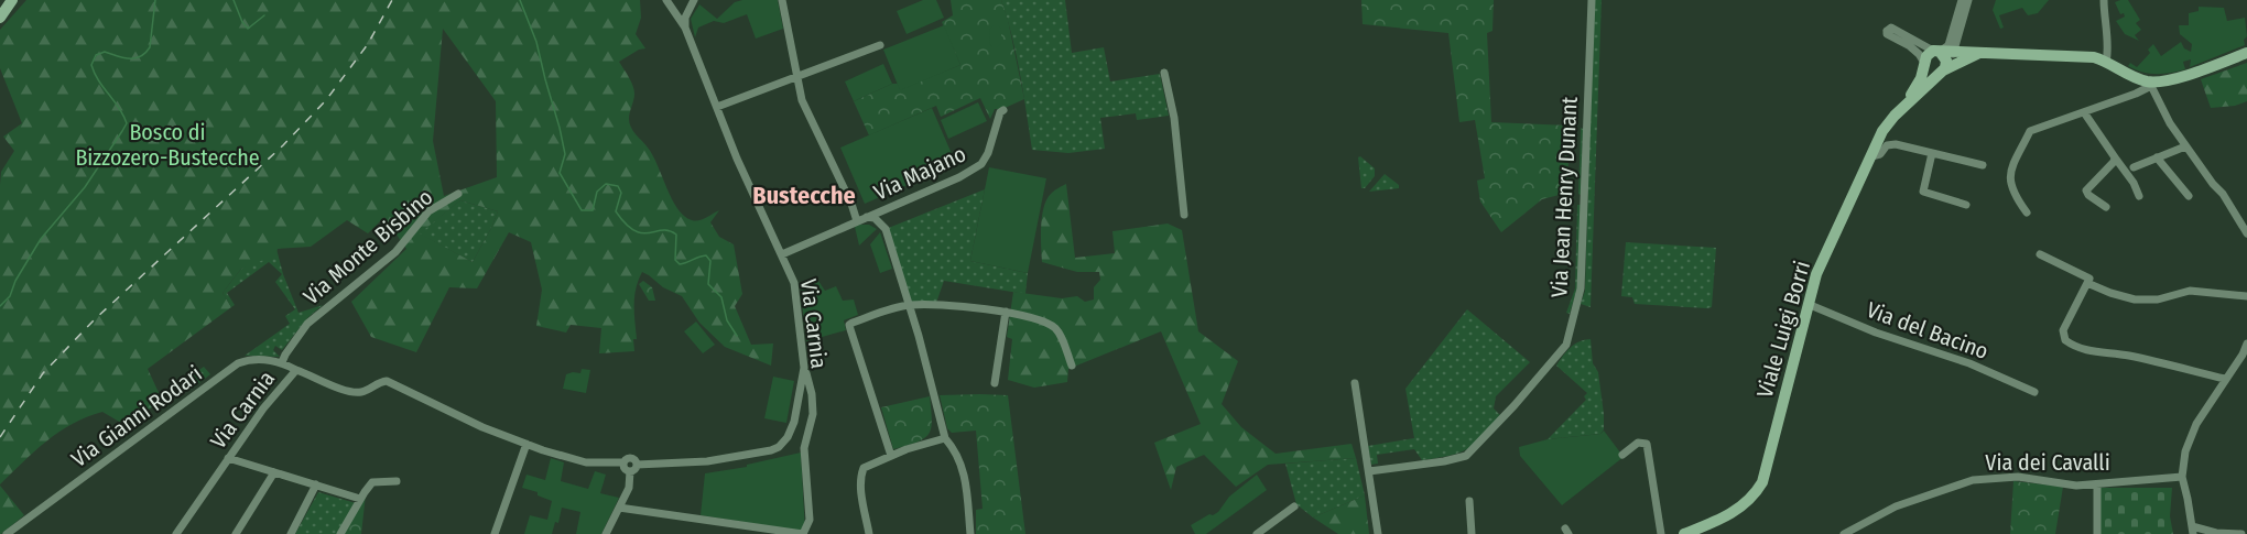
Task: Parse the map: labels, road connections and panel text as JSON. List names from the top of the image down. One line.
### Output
{"streets":{"main road":["Viale Luigi Borri"],"street":["Via Majano","Via Jean Henry Dunant","Via Monte Bisbino","Via Carnia","Via del Bacino","Via Gianni Rodari","Via dei Cavalli"]},"crossings":[["Via Majano","Via Carnia"],["Via Monte Bisbino","Via Gianni Rodari"],["Via Carnia","Via Gianni Rodari"],["Viale Luigi Borri","Via del Bacino"]],"districts":["Bustecche"],"parks":["Bosco di Bizzozero-Bustecche"]}
